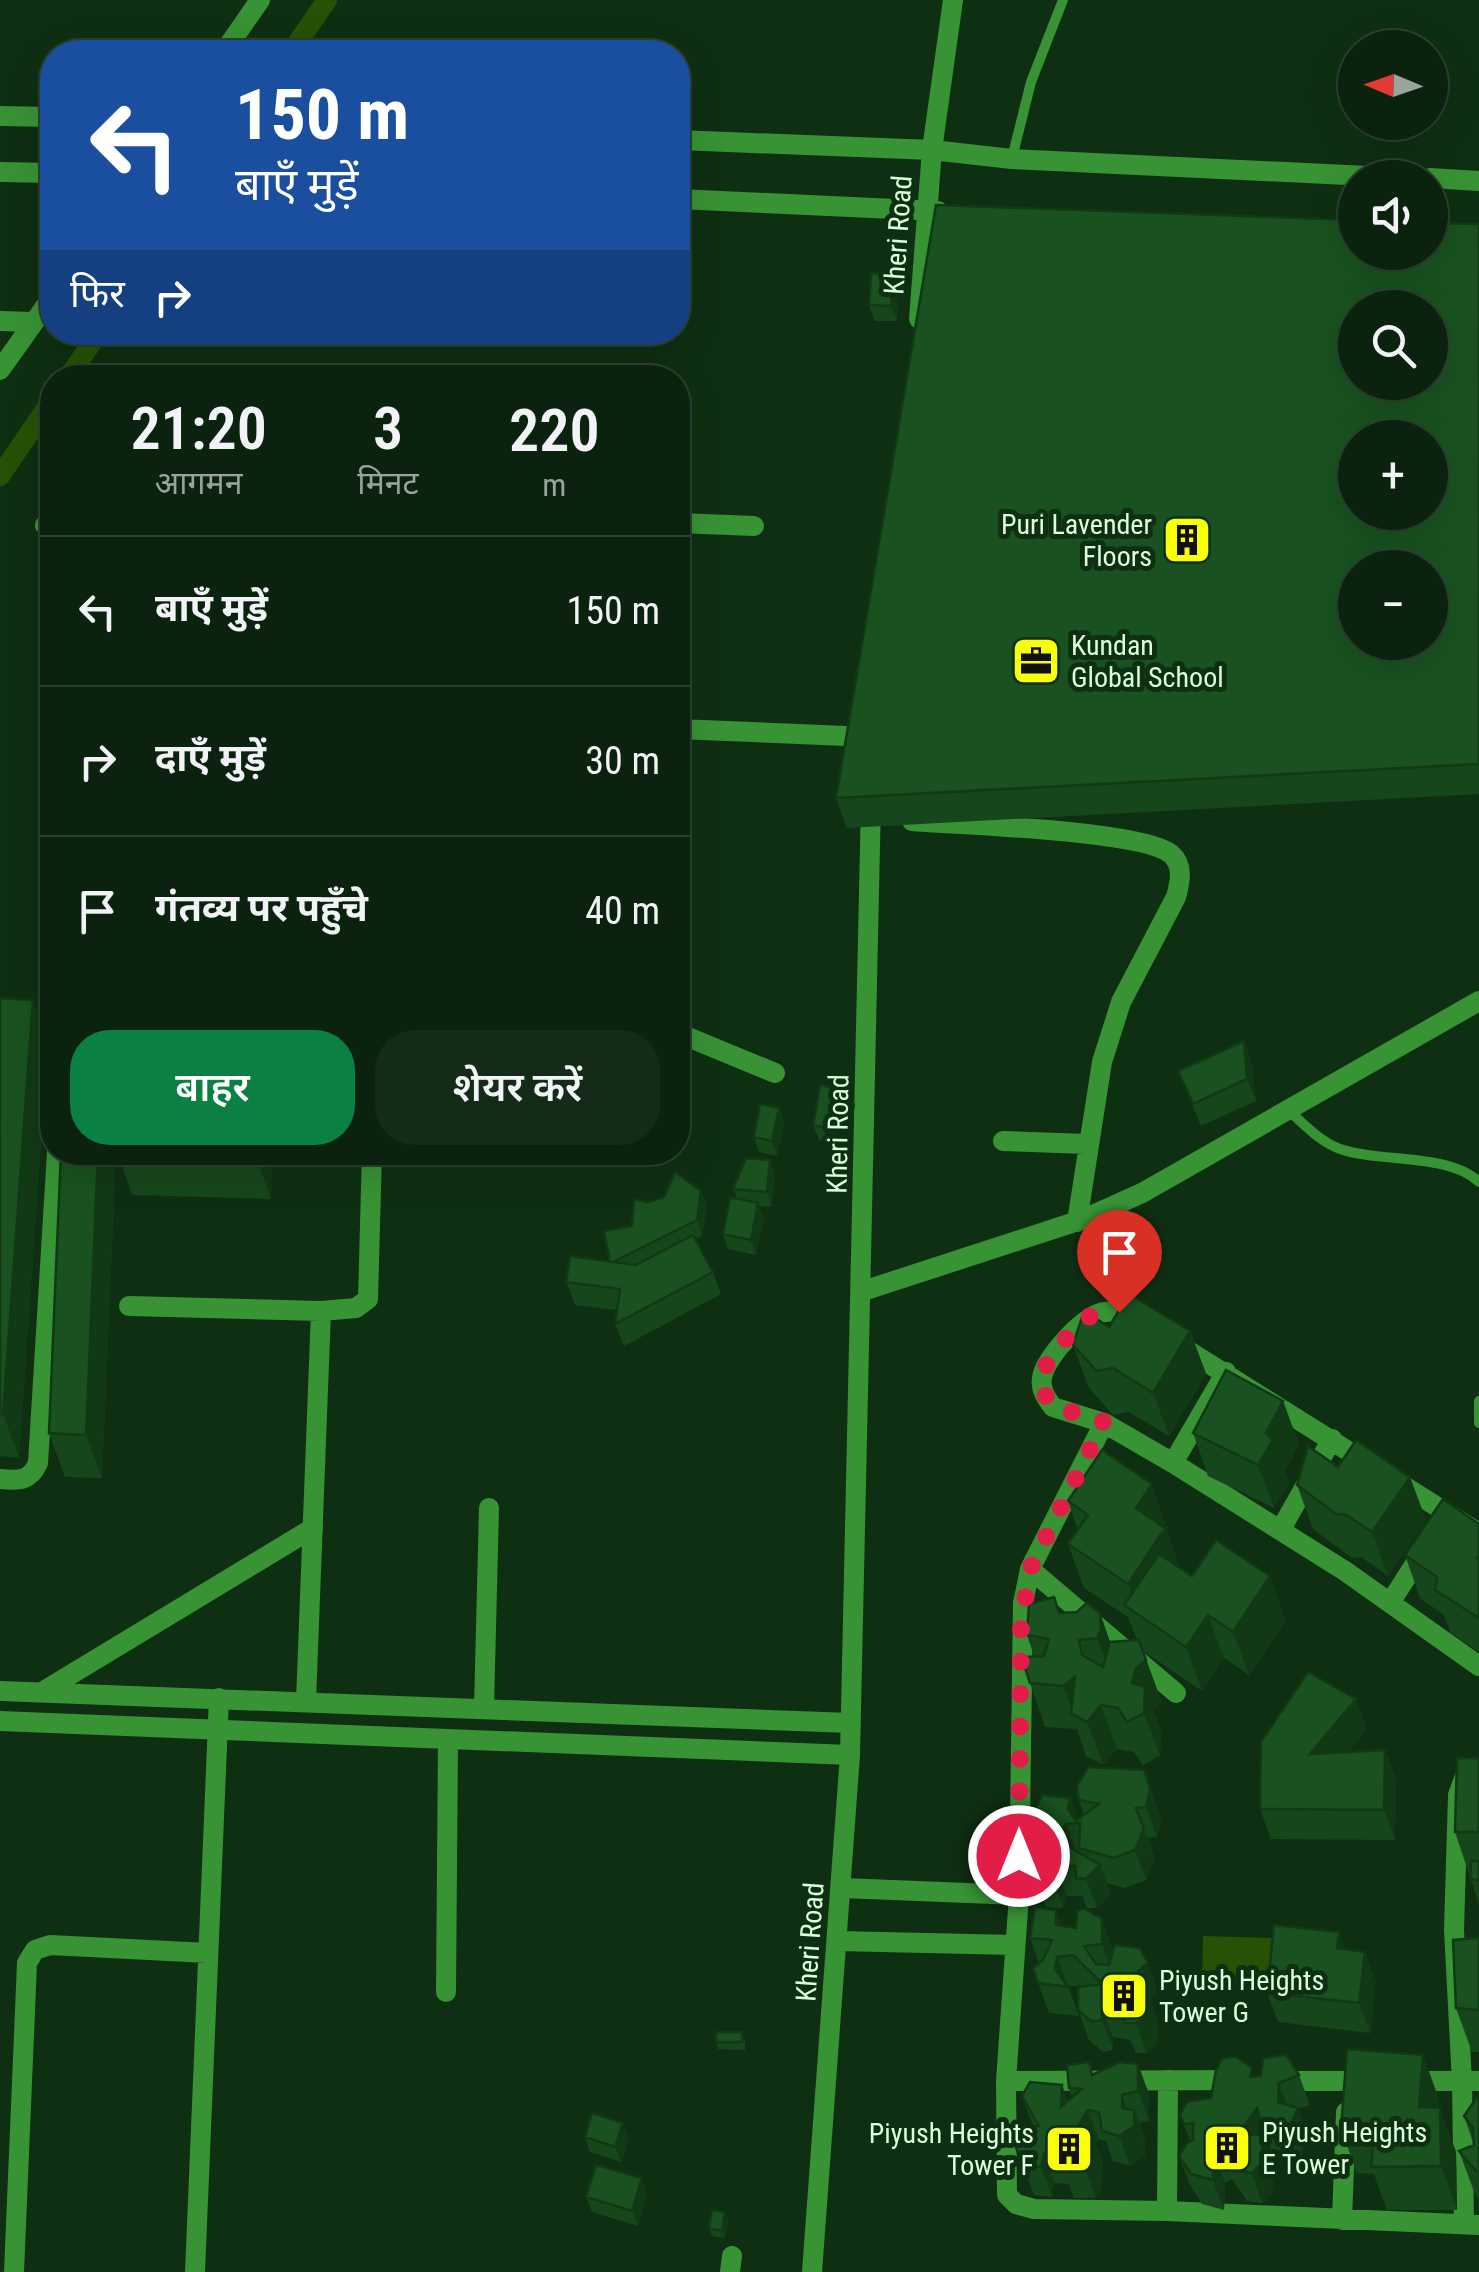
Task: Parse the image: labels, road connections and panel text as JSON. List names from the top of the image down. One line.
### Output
{"streets":{"street":["Kheri Road"]},"places":{"building":["Puri Lavender Floors","Piyush Heights Tower G","Piyush Heights E Tower","Piyush Heights Tower F"],"office":["Kundan Global School"]},"north":"left","page":{"map_buttons":["+","−"],"turn":["150 m","बाएँ मुड़ें"],"then":"फिर","eta":["21:20","आगमन","3","मिनट","220","m"],"list":[{"name":"बाएँ मुड़ें","value":"150 m"},{"name":"दाएँ मुड़ें","value":"30 m"},{"name":"गंतव्य पर पहुँचे","value":"40 m"}],"buttons":["बाहर","शेयर करें"]}}
